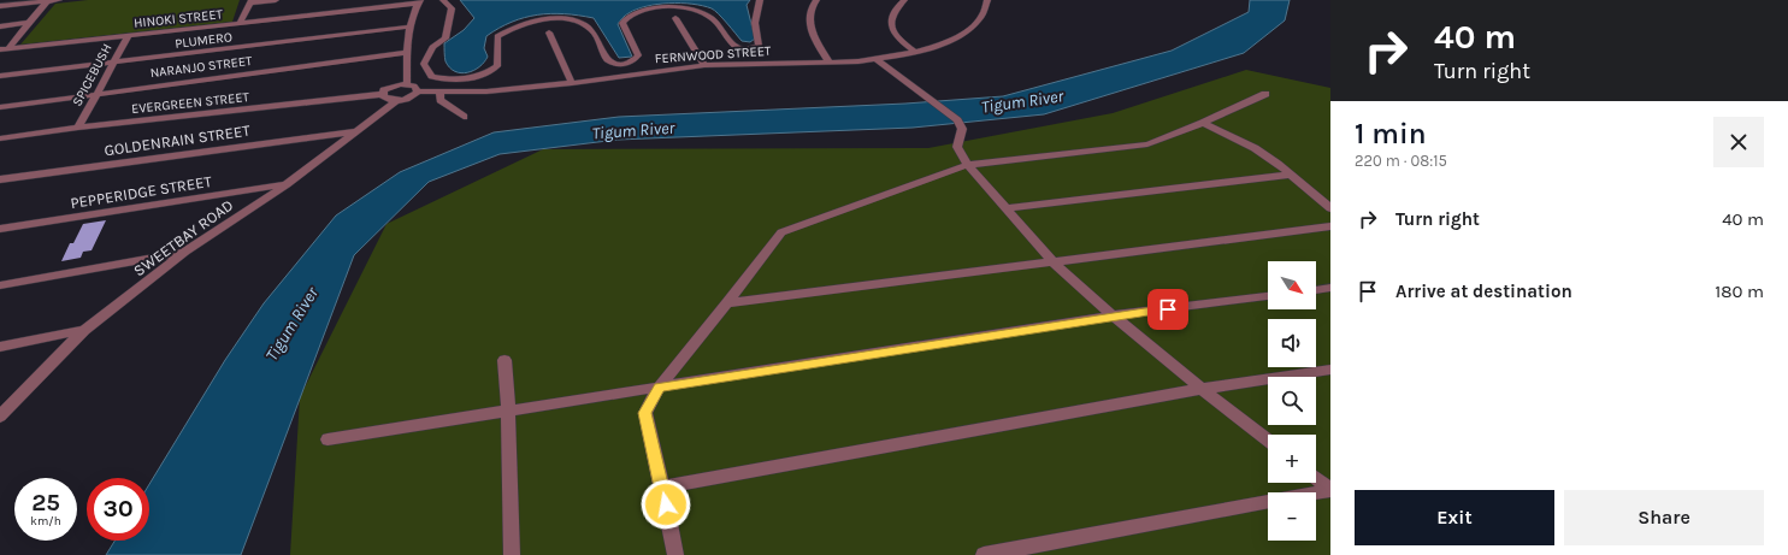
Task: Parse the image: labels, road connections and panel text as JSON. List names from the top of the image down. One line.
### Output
{"streets":{"street":["HINOKI STREET","PLUMERO","FERNWOOD STREET","NARANJO STREET","SPICEBUSH","EVERGREEN STREET","GOLDENRAIN STREET","PEPPERIDGE STREET","SWEETBAY ROAD"]},"crossings":[["HINOKI STREET","SPICEBUSH"],["PLUMERO","SPICEBUSH"],["FERNWOOD STREET","SWEETBAY ROAD"],["NARANJO STREET","SPICEBUSH"],["SPICEBUSH","EVERGREEN STREET"],["GOLDENRAIN STREET","SWEETBAY ROAD"],["PEPPERIDGE STREET","SWEETBAY ROAD"]],"water":["Tigum River"],"north":"bottom right","page":{"turn":["40 m","Turn right"],"heading":["1 min","220 m · 08:15"],"list":[{"name":"Turn right","value":"40 m"},{"name":"Arrive at destination","value":"180 m"}],"map_buttons":["+","−"],"speed":"25 km/h","limit":"30","buttons":["Exit","Share"]}}
